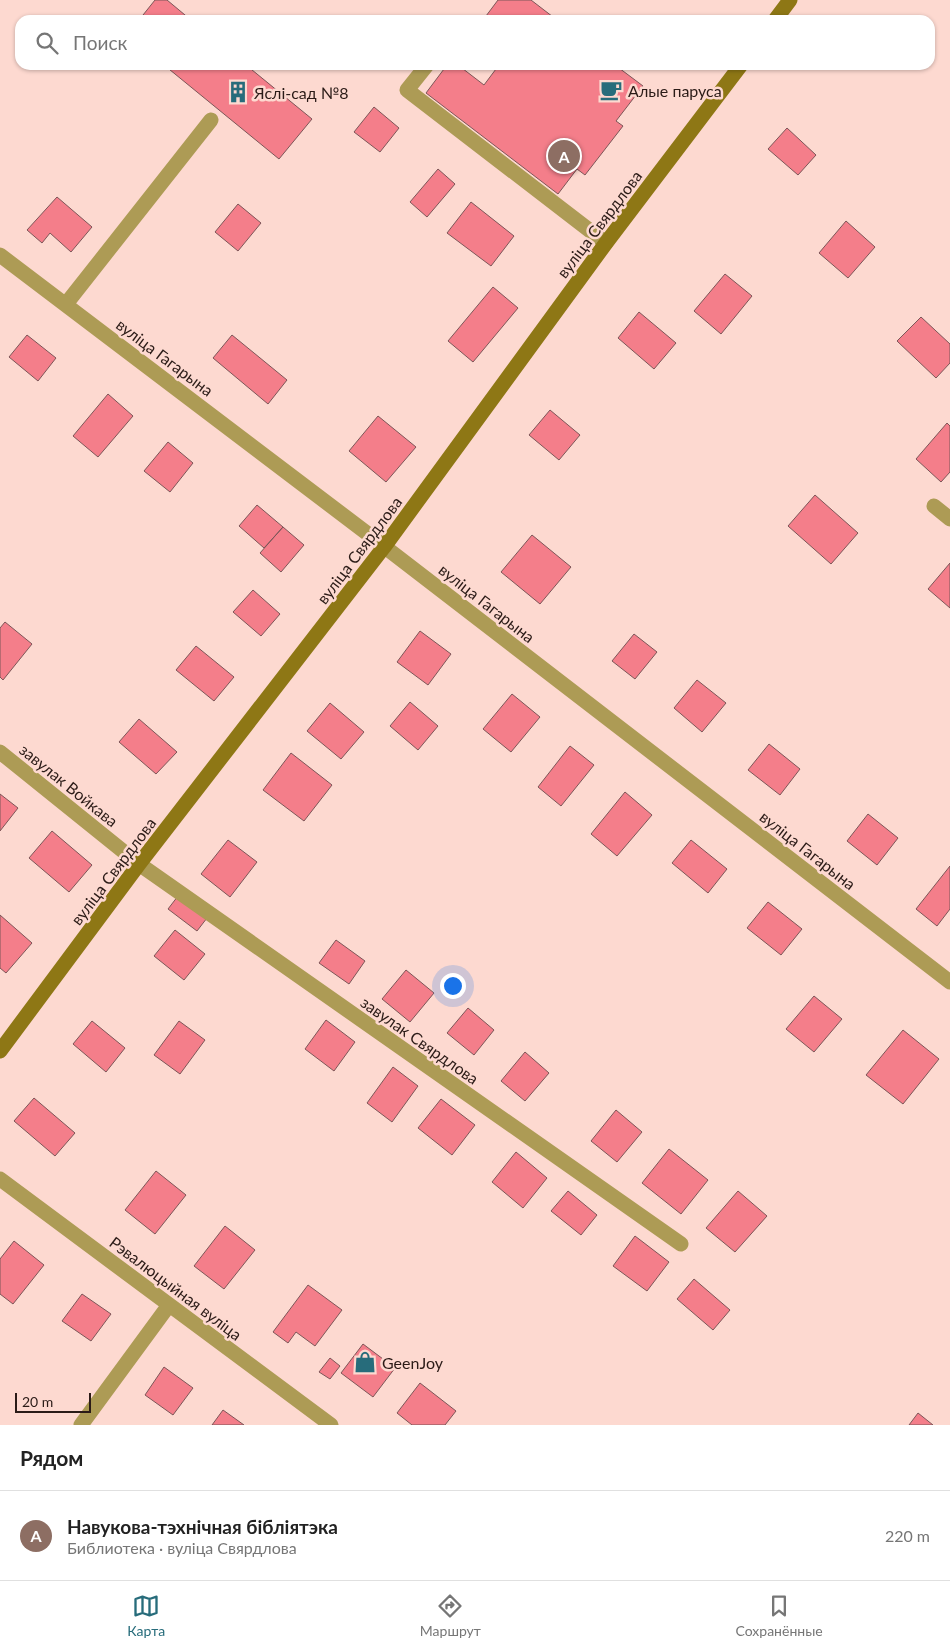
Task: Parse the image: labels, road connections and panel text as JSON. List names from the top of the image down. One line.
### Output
{"streets":{"main road":["вуліца Свярдлова"],"street":["вуліца Гагарына","завулак Войкава","завулак Свярдлова","Рэвалюцыйная вуліца"]},"crossings":[["вуліца Свярдлова","вуліца Гагарына"],["вуліца Свярдлова","завулак Войкава"],["вуліца Свярдлова","завулак Свярдлова"],["завулак Войкава","завулак Свярдлова"]],"places":{"cafe":["Алые паруса"],"building":["Яслі-сад №8"],"shop":["GeenJoy"]},"scale_bar":"20 m","page":{"search":"Поиск","pins":"A","scale":"20 m","heading":"Рядом","list":[{"mark":"A","name":"Навукова-тэхнічная бібліятэка","note":"Библиотека · вуліца Свярдлова","value":"220 m"}],"nav":["Карта","Маршрут","Сохранённые"]}}
